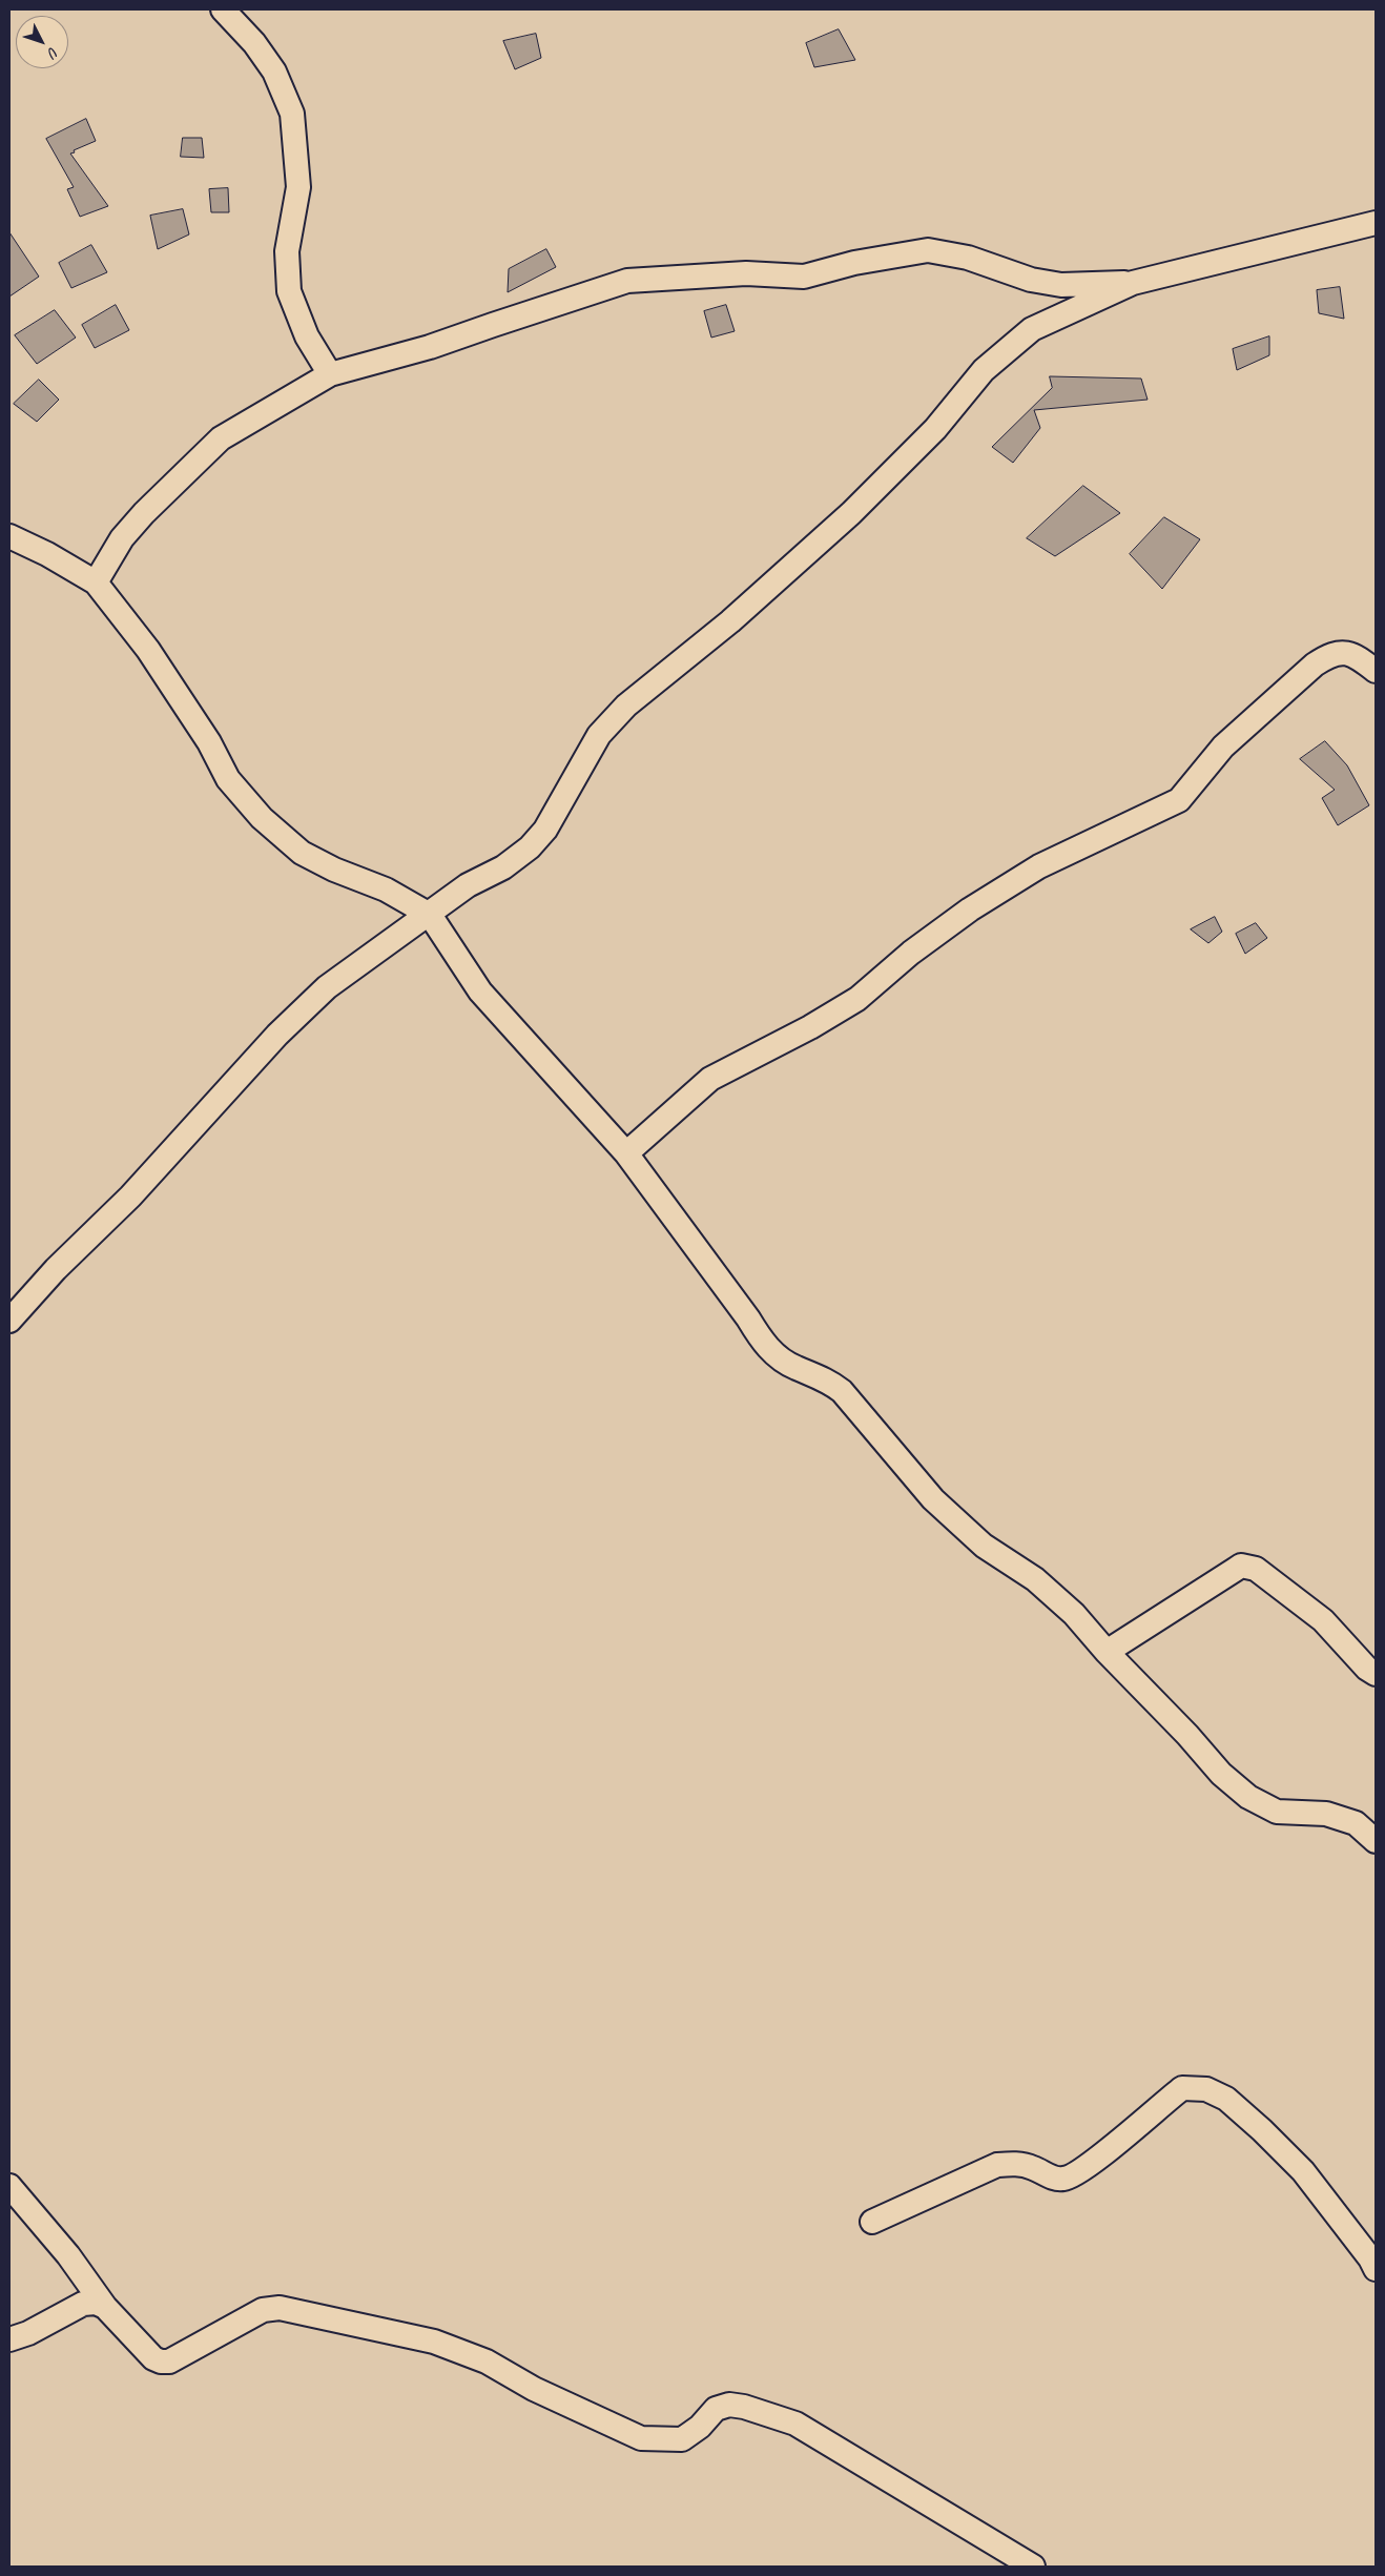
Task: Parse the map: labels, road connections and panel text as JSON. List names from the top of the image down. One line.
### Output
{"north":"bottom right"}
